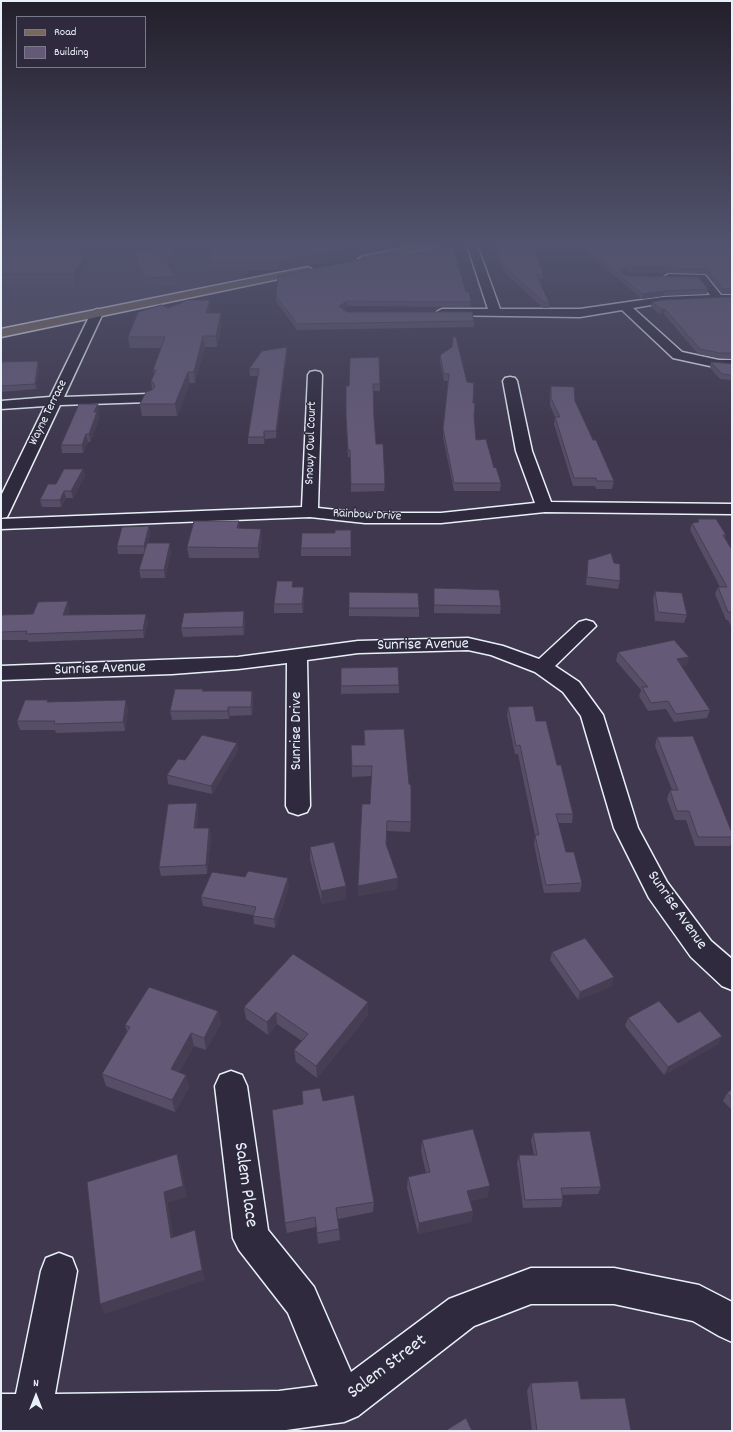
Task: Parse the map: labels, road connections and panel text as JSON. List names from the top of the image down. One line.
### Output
{"streets":{"street":["Wayne Terrace","Snowy Owl Court","Rainbow Drive","Sunrise Avenue","Sunrise Drive","Salem Place","Salem Street"]},"crossings":[["Snowy Owl Court","Rainbow Drive"],["Sunrise Avenue","Sunrise Drive"],["Salem Place","Salem Street"]],"legend":["Road","Building"],"north":"top"}
